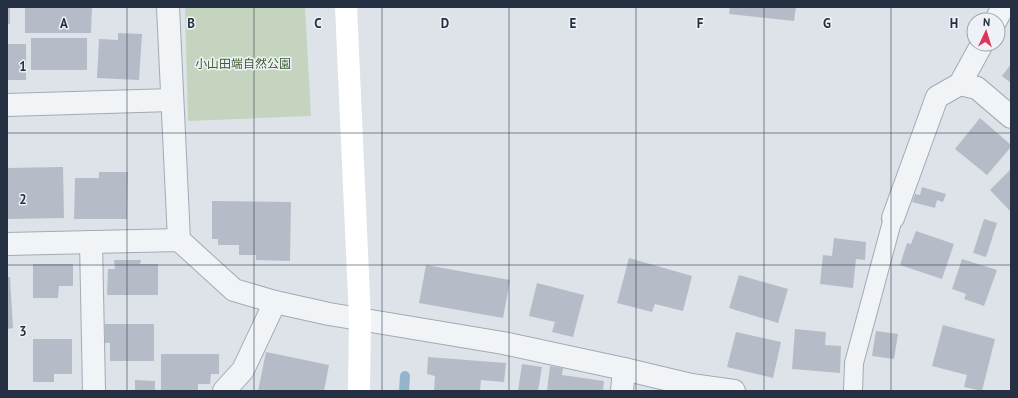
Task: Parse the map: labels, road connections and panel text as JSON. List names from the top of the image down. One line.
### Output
{"parks":["小山田端自然公園"],"north":"top","grid":{"columns":["A","B","C","D","E","F","G","H"],"rows":["1","2","3"]}}
